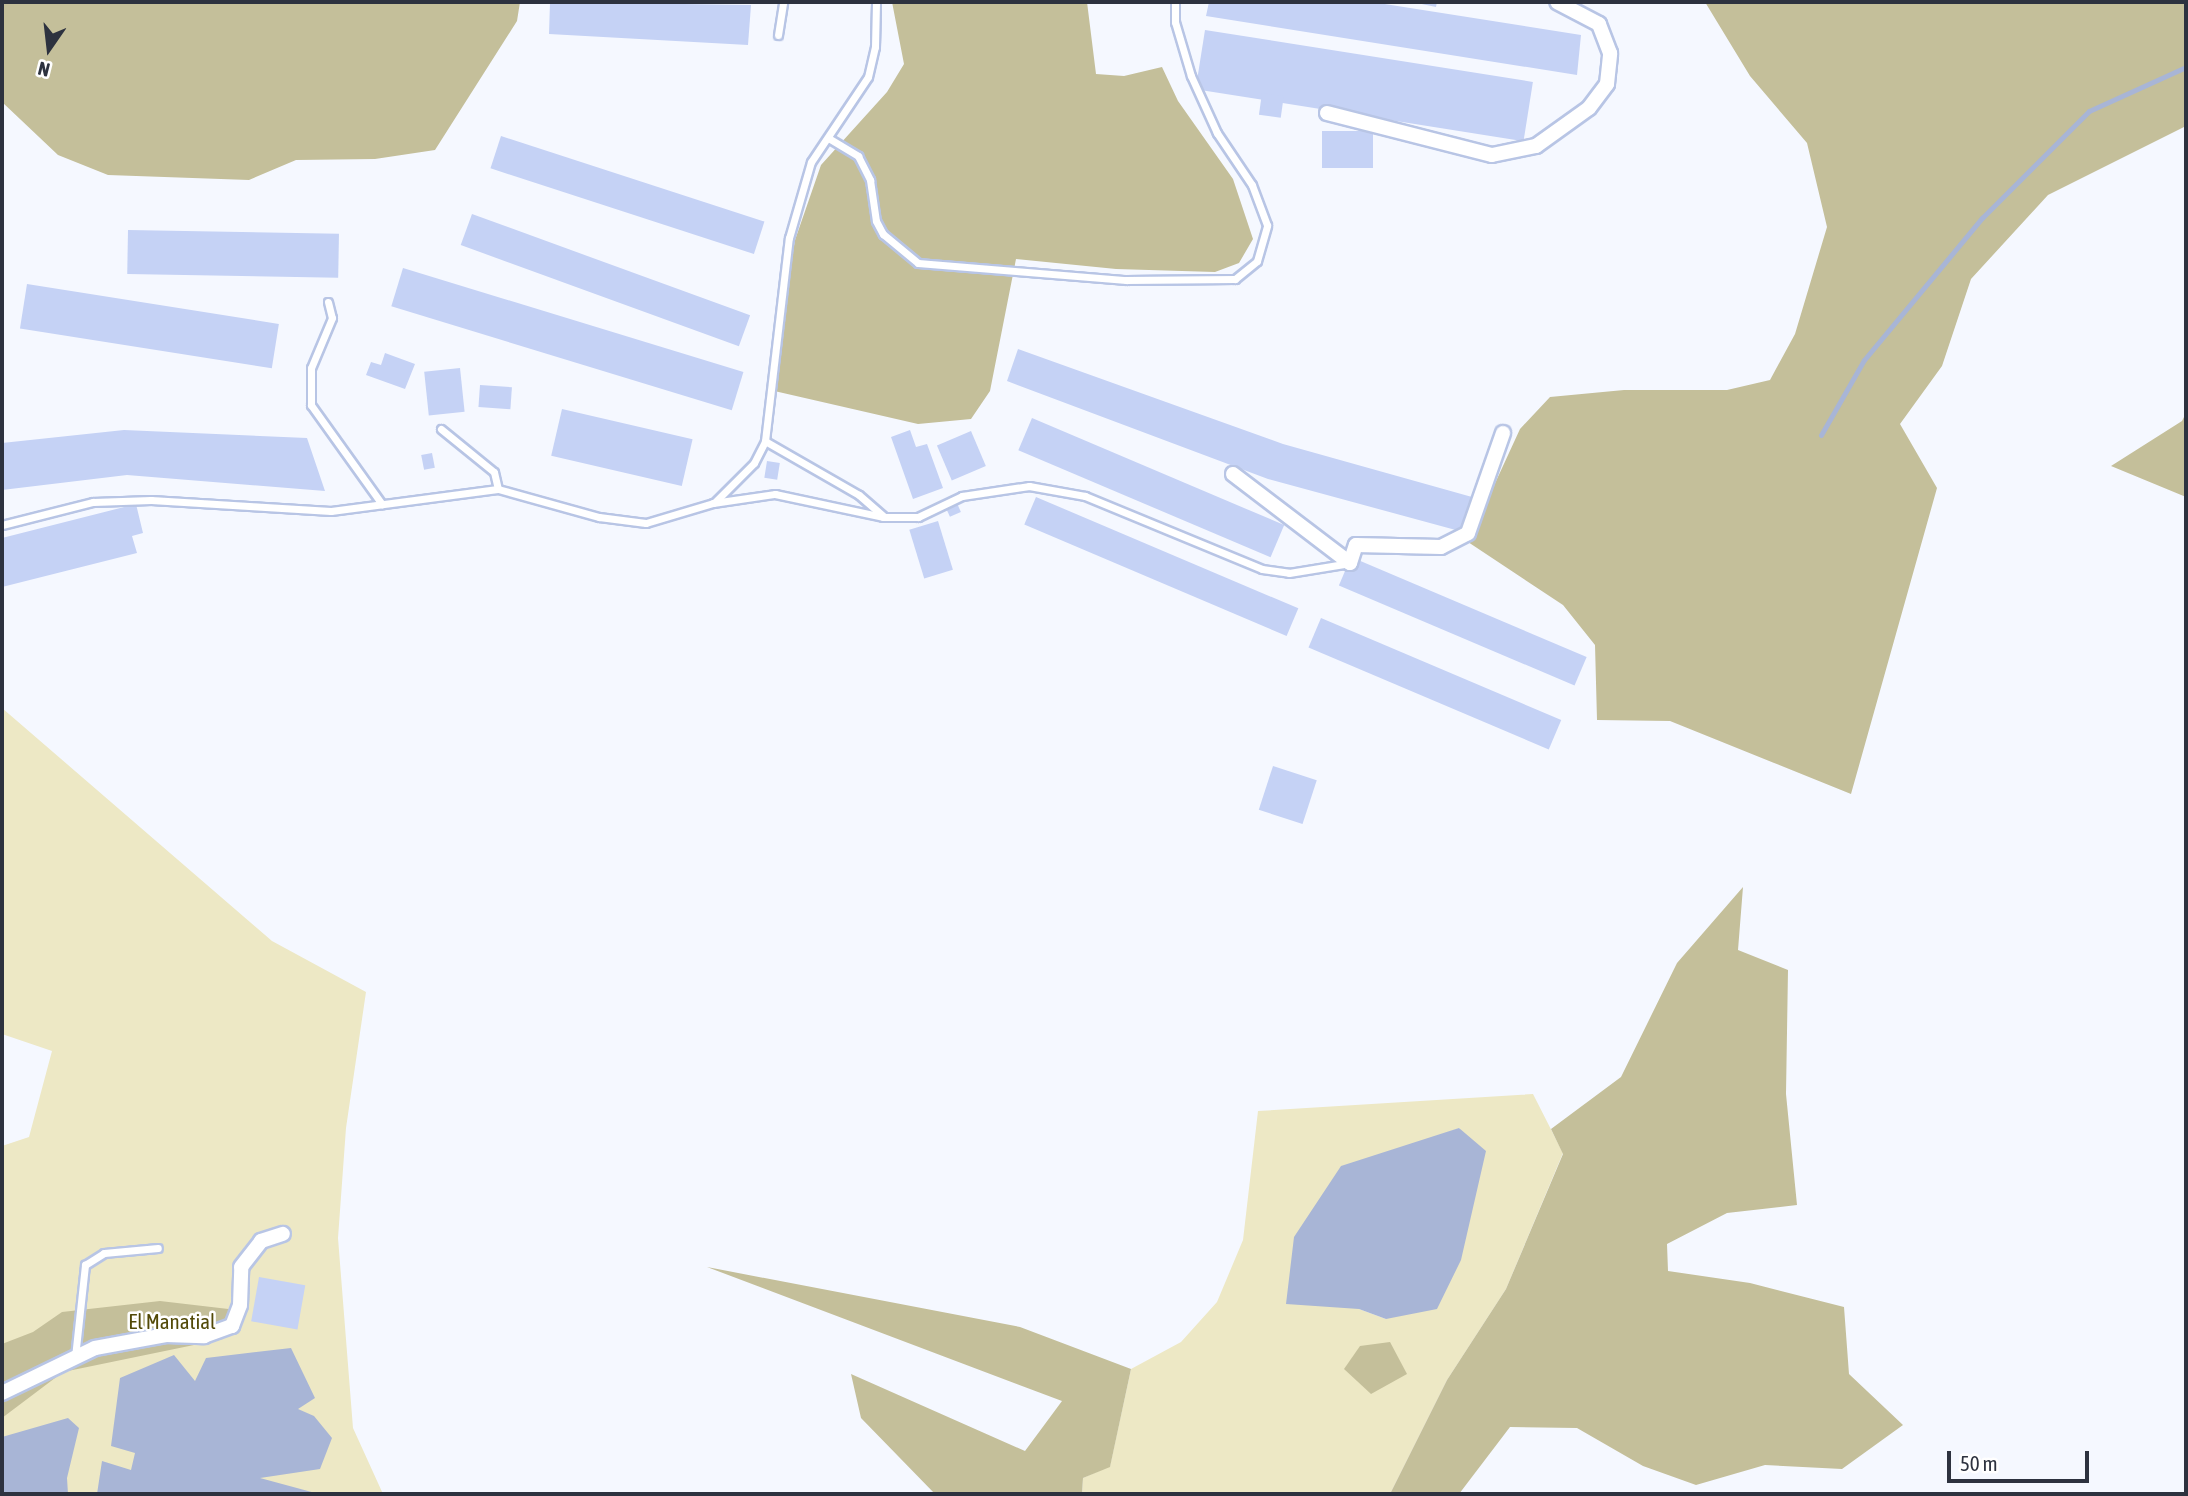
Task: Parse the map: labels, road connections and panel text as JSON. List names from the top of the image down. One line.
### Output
{"parks":["El Manatial"],"scale_bar":"50 m","north":"bottom"}
